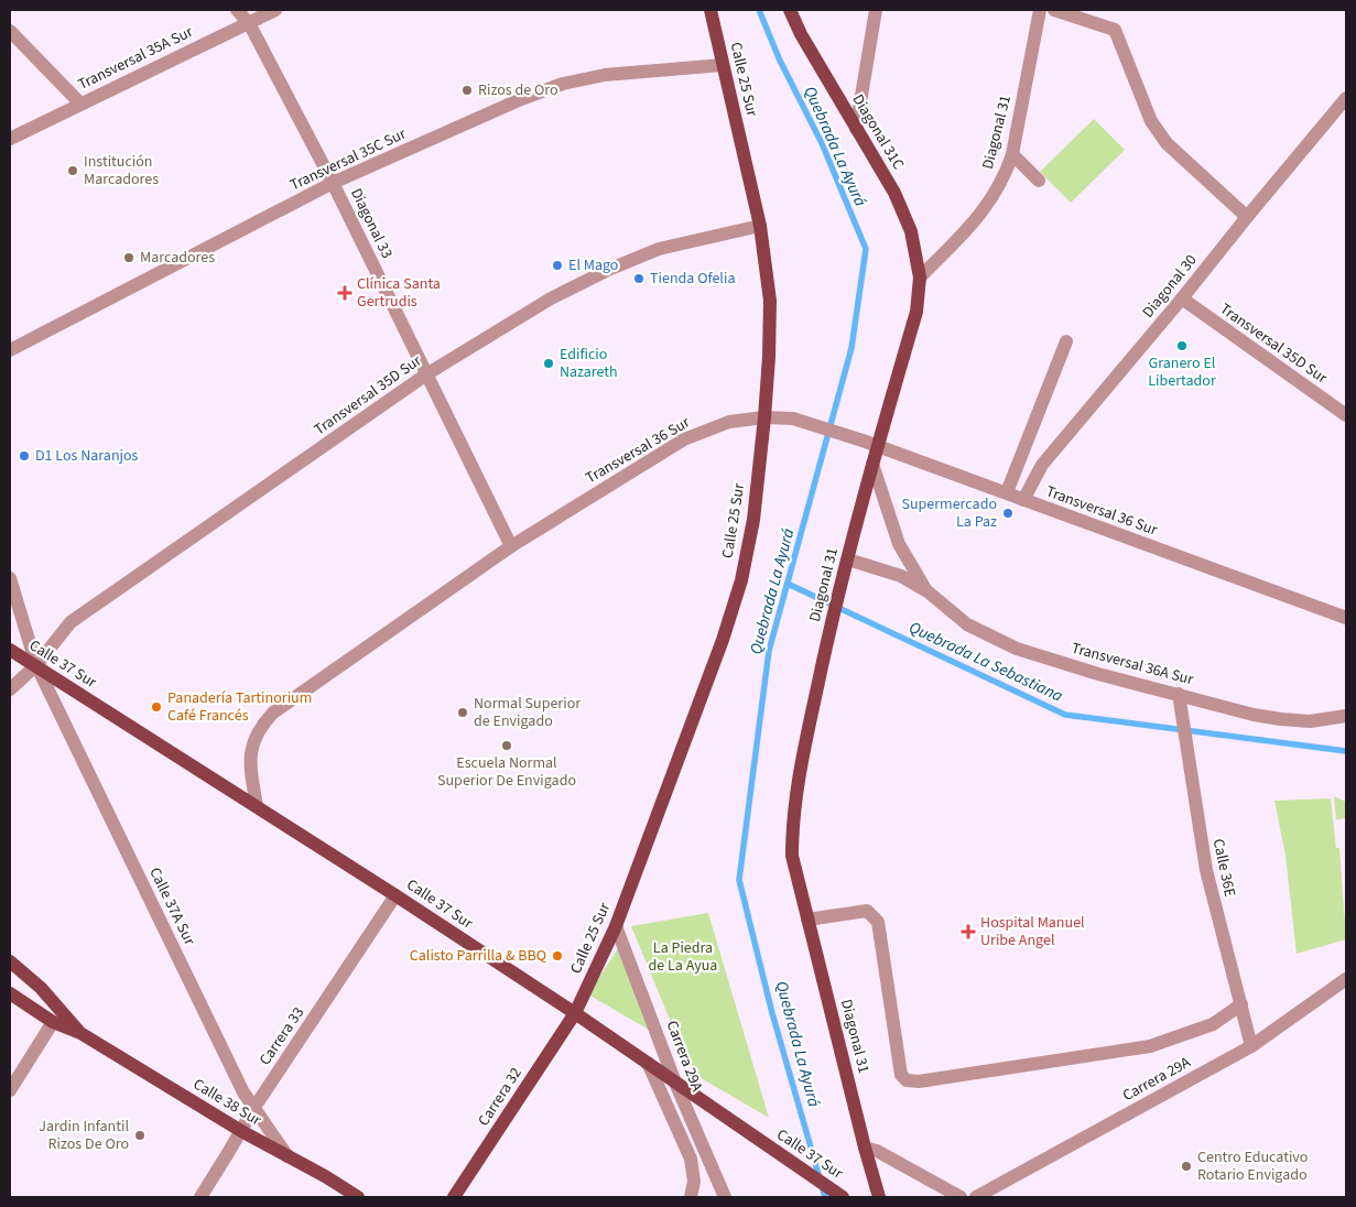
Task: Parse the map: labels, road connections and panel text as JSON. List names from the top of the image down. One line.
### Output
{"streets":{"main road":["Calle 25 Sur","Diagonal 31C","Diagonal 31","Calle 37 Sur","Carrera 32","Calle 38 Sur"],"street":["Transversal 35A Sur","Transversal 35C Sur","Diagonal 33","Diagonal 30","Transversal 35D Sur","Transversal 36 Sur","Transversal 36A Sur","Calle 36E","Calle 37A Sur","Carrera 33","Carrera 29A"]},"crossings":[["Transversal 35A Sur","Diagonal 33"],["Calle 25 Sur","Transversal 35C Sur"],["Calle 25 Sur","Transversal 35D Sur"],["Calle 25 Sur","Transversal 36 Sur"],["Calle 25 Sur","Calle 37 Sur"],["Calle 25 Sur","Carrera 29A"],["Calle 25 Sur","Carrera 32"],["Diagonal 31C","Diagonal 31"],["Diagonal 31","Transversal 36 Sur"],["Diagonal 31","Transversal 36A Sur"],["Transversal 35C Sur","Diagonal 33"],["Diagonal 33","Transversal 35D Sur"],["Diagonal 33","Transversal 36 Sur"],["Diagonal 30","Transversal 35D Sur"],["Diagonal 30","Transversal 36 Sur"],["Transversal 35D Sur","Calle 37 Sur"],["Transversal 35D Sur","Calle 37A Sur"],["Transversal 36 Sur","Calle 37 Sur"],["Calle 37 Sur","Calle 37A Sur"],["Calle 37 Sur","Carrera 33"],["Calle 37 Sur","Carrera 29A"],["Calle 37 Sur","Carrera 32"],["Transversal 36A Sur","Calle 36E"],["Calle 36E","Carrera 29A"],["Calle 37A Sur","Carrera 33"],["Calle 37A Sur","Calle 38 Sur"],["Carrera 33","Calle 38 Sur"]],"water":["Quebrada La Ayurá","Quebrada La Sebastiana"],"parks":["La Piedra de La Ayua"],"places":{"other":["Rizos de Oro","Institución Marcadores","Marcadores","El Mago","Tienda Ofelia","Granero El Libertador","Edificio Nazareth","D1 Los Naranjos","Supermercado La Paz","Panadería Tartinorium Café Francés","Normal Superior de Envigado","Escuela Normal Superior De Envigado","Calisto Parrilla & BBQ","Jardin Infantil Rizos De Oro","Centro Educativo Rotario Envigado"],"health":["Clínica Santa Gertrudis","Hospital Manuel Uribe Angel"]}}
